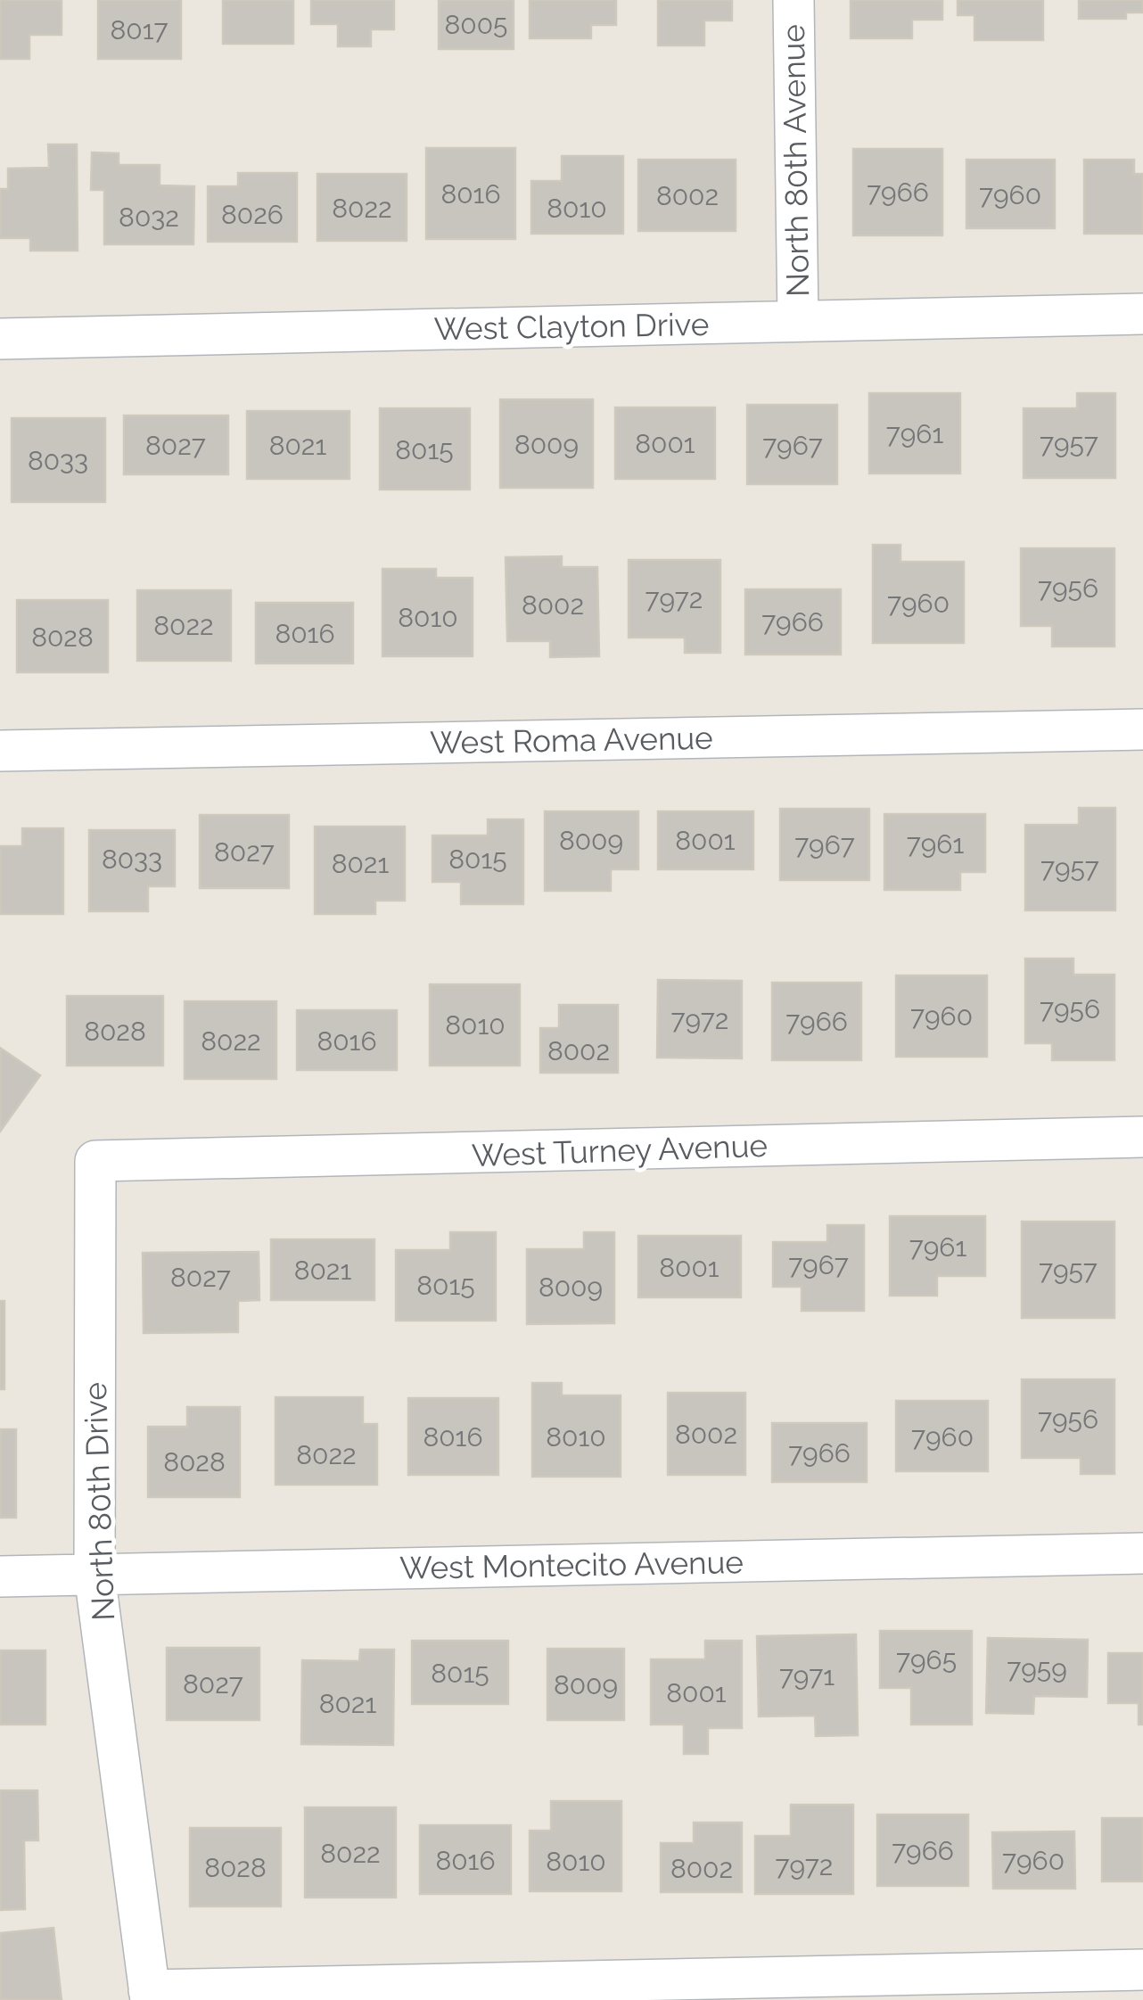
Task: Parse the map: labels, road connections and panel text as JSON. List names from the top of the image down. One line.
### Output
{"streets":{"street":["North 80th Avenue","West Clayton Drive","West Roma Avenue","West Turney Avenue","North 80th Drive","West Montecito Avenue"]},"crossings":[["North 80th Avenue","West Clayton Drive"],["West Turney Avenue","North 80th Drive"],["North 80th Drive","West Montecito Avenue"]],"house_numbers":["8005","8017","7966","8016","7960","8002","8022","8010","8026","8032","7961","8001","7957","8009","8027","8021","7967","8015","8033","7956","7972","7960","8002","8010","7966","8022","8016","8028","8009","8001","7961","7967","8027","8033","8015","8021","7957","7956","7960","7972","7966","8010","8028","8022","8016","8002","7961","7967","8001","8021","7957","8027","8015","8009","7956","8002","8016","8010","7960","7966","8022","8028","7965","7959","8015","7971","8027","8009","8001","8021","7966","8022","8016","7960","8010","7972","8028","8002"]}
